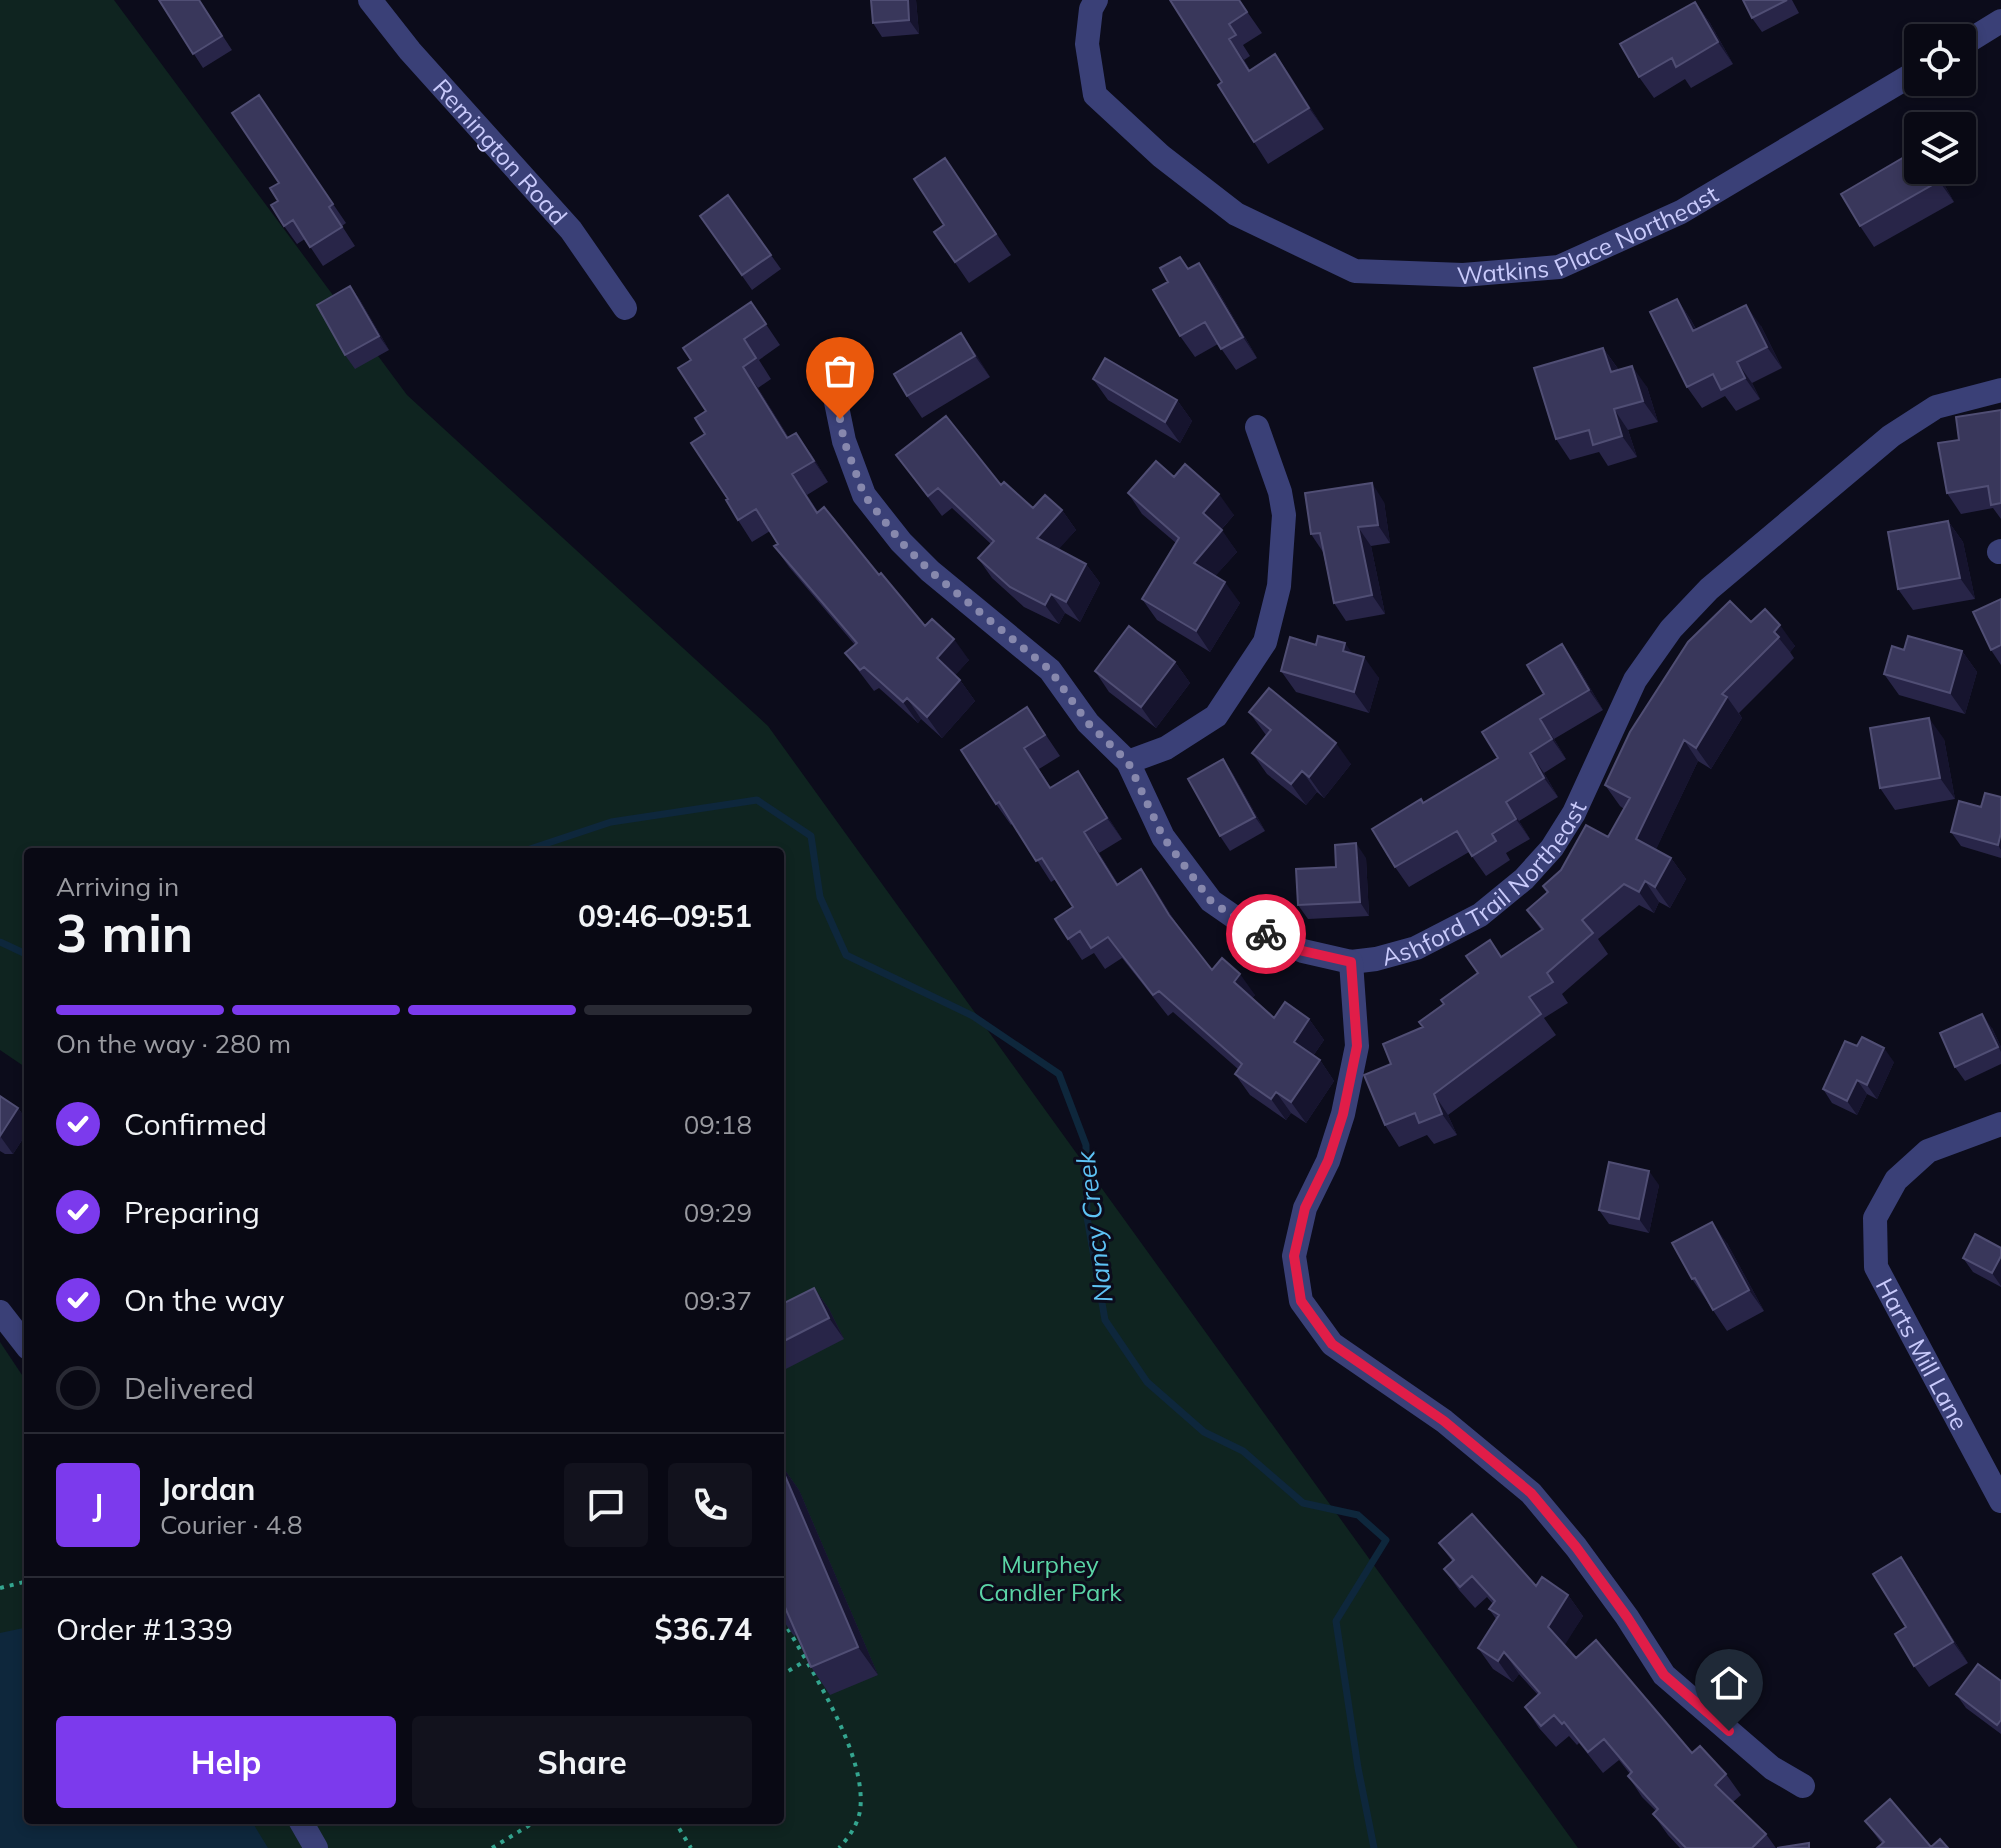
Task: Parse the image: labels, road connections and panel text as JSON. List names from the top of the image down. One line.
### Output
{"streets":{"street":["Remington Road","Watkins Place Northeast","Ashford Trail Northeast","Harts Mill Lane"]},"water":["Nancy Creek"],"parks":["Murphey Candler Park"],"page":{"heading":["3 min","Arriving in","09:46–09:51"],"panel":["Jordan","Courier · 4.8","Order #1339","$36.74"],"bar":"On the way · 280 m","list":[["Confirmed","09:18"],["Preparing","09:29"],["On the way","09:37"],"Delivered"],"round":"J","buttons":["Help","Share"]}}
